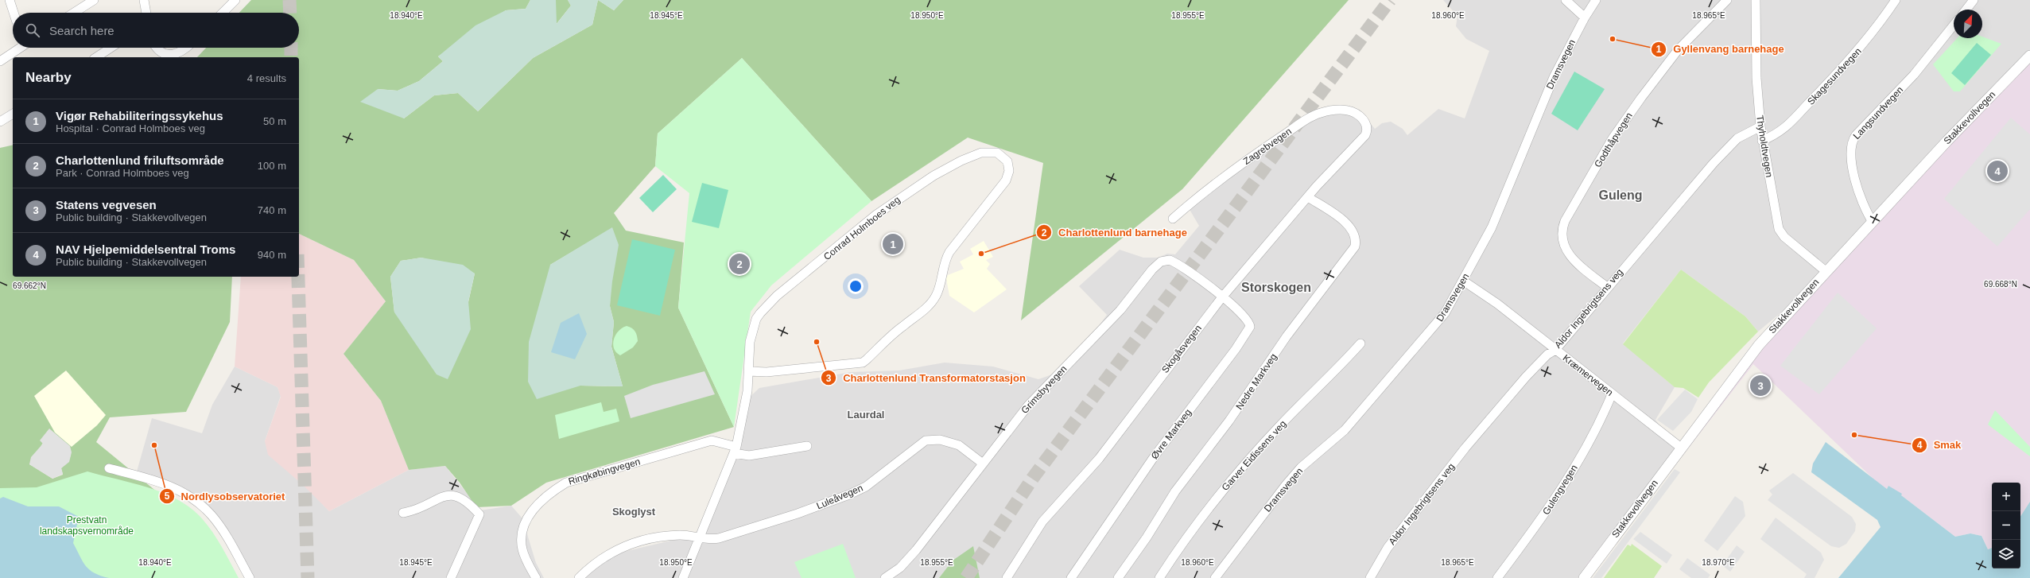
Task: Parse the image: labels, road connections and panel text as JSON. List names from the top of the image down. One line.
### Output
{"streets":{"street":["Dramsvegen","Skagesundvegen","Langsundvegen","Stakkevollvegen","Godthåpvegen","Zagrebvegen","Thyholdtvegen","Conrad Holmboes veg","Aldor Ingebrigtsens veg","Skogåsvegen","Kræmervegen","Nedre Markveg","Grimsbyvegen","Øvre Markveg","Garver Eidissens veg","Ringkøbingvegen","Gulengvegen","Luleåvegen"]},"crossings":[["Dramsvegen","Kræmervegen"],["Skagesundvegen","Thyholdtvegen"],["Langsundvegen","Stakkevollvegen"],["Stakkevollvegen","Thyholdtvegen"],["Stakkevollvegen","Kræmervegen"],["Godthåpvegen","Aldor Ingebrigtsens veg"],["Zagrebvegen","Skogåsvegen"],["Thyholdtvegen","Aldor Ingebrigtsens veg"],["Conrad Holmboes veg","Ringkøbingvegen"],["Conrad Holmboes veg","Luleåvegen"],["Aldor Ingebrigtsens veg","Kræmervegen"],["Skogåsvegen","Nedre Markveg"],["Skogåsvegen","Grimsbyvegen"],["Skogåsvegen","Øvre Markveg"],["Kræmervegen","Gulengvegen"],["Grimsbyvegen","Øvre Markveg"],["Grimsbyvegen","Luleåvegen"]],"districts":["Guleng","Storskogen","Laurdal","Skoglyst"],"parks":["Prestvatn landskapsvernområde"],"places":["Gyllenvang barnehage","Charlottenlund barnehage","Charlottenlund Transformatorstasjon","Smak","Nordlysobservatoriet"],"north":"top right","page":{"search":"Search here","heading":["Nearby","4 results"],"list":[{"mark":"1","name":"Vigør Rehabiliteringssykehus","note":"Hospital · Conrad Holmboes veg","value":"50 m"},{"mark":"2","name":"Charlottenlund friluftsområde","note":"Park · Conrad Holmboes veg","value":"100 m"},{"mark":"3","name":"Statens vegvesen","note":"Public building · Stakkevollvegen","value":"740 m"},{"mark":"4","name":"NAV Hjelpemiddelsentral Troms","note":"Public building · Stakkevollvegen","value":"940 m"}],"pins":["4","1","2","3"],"map_buttons":["+","−"]},"coordinates":["18.965°E","18.940°E","18.945°E","18.950°E","18.955°E","18.960°E","69.668°N","69.662°N","18.970°E"]}
